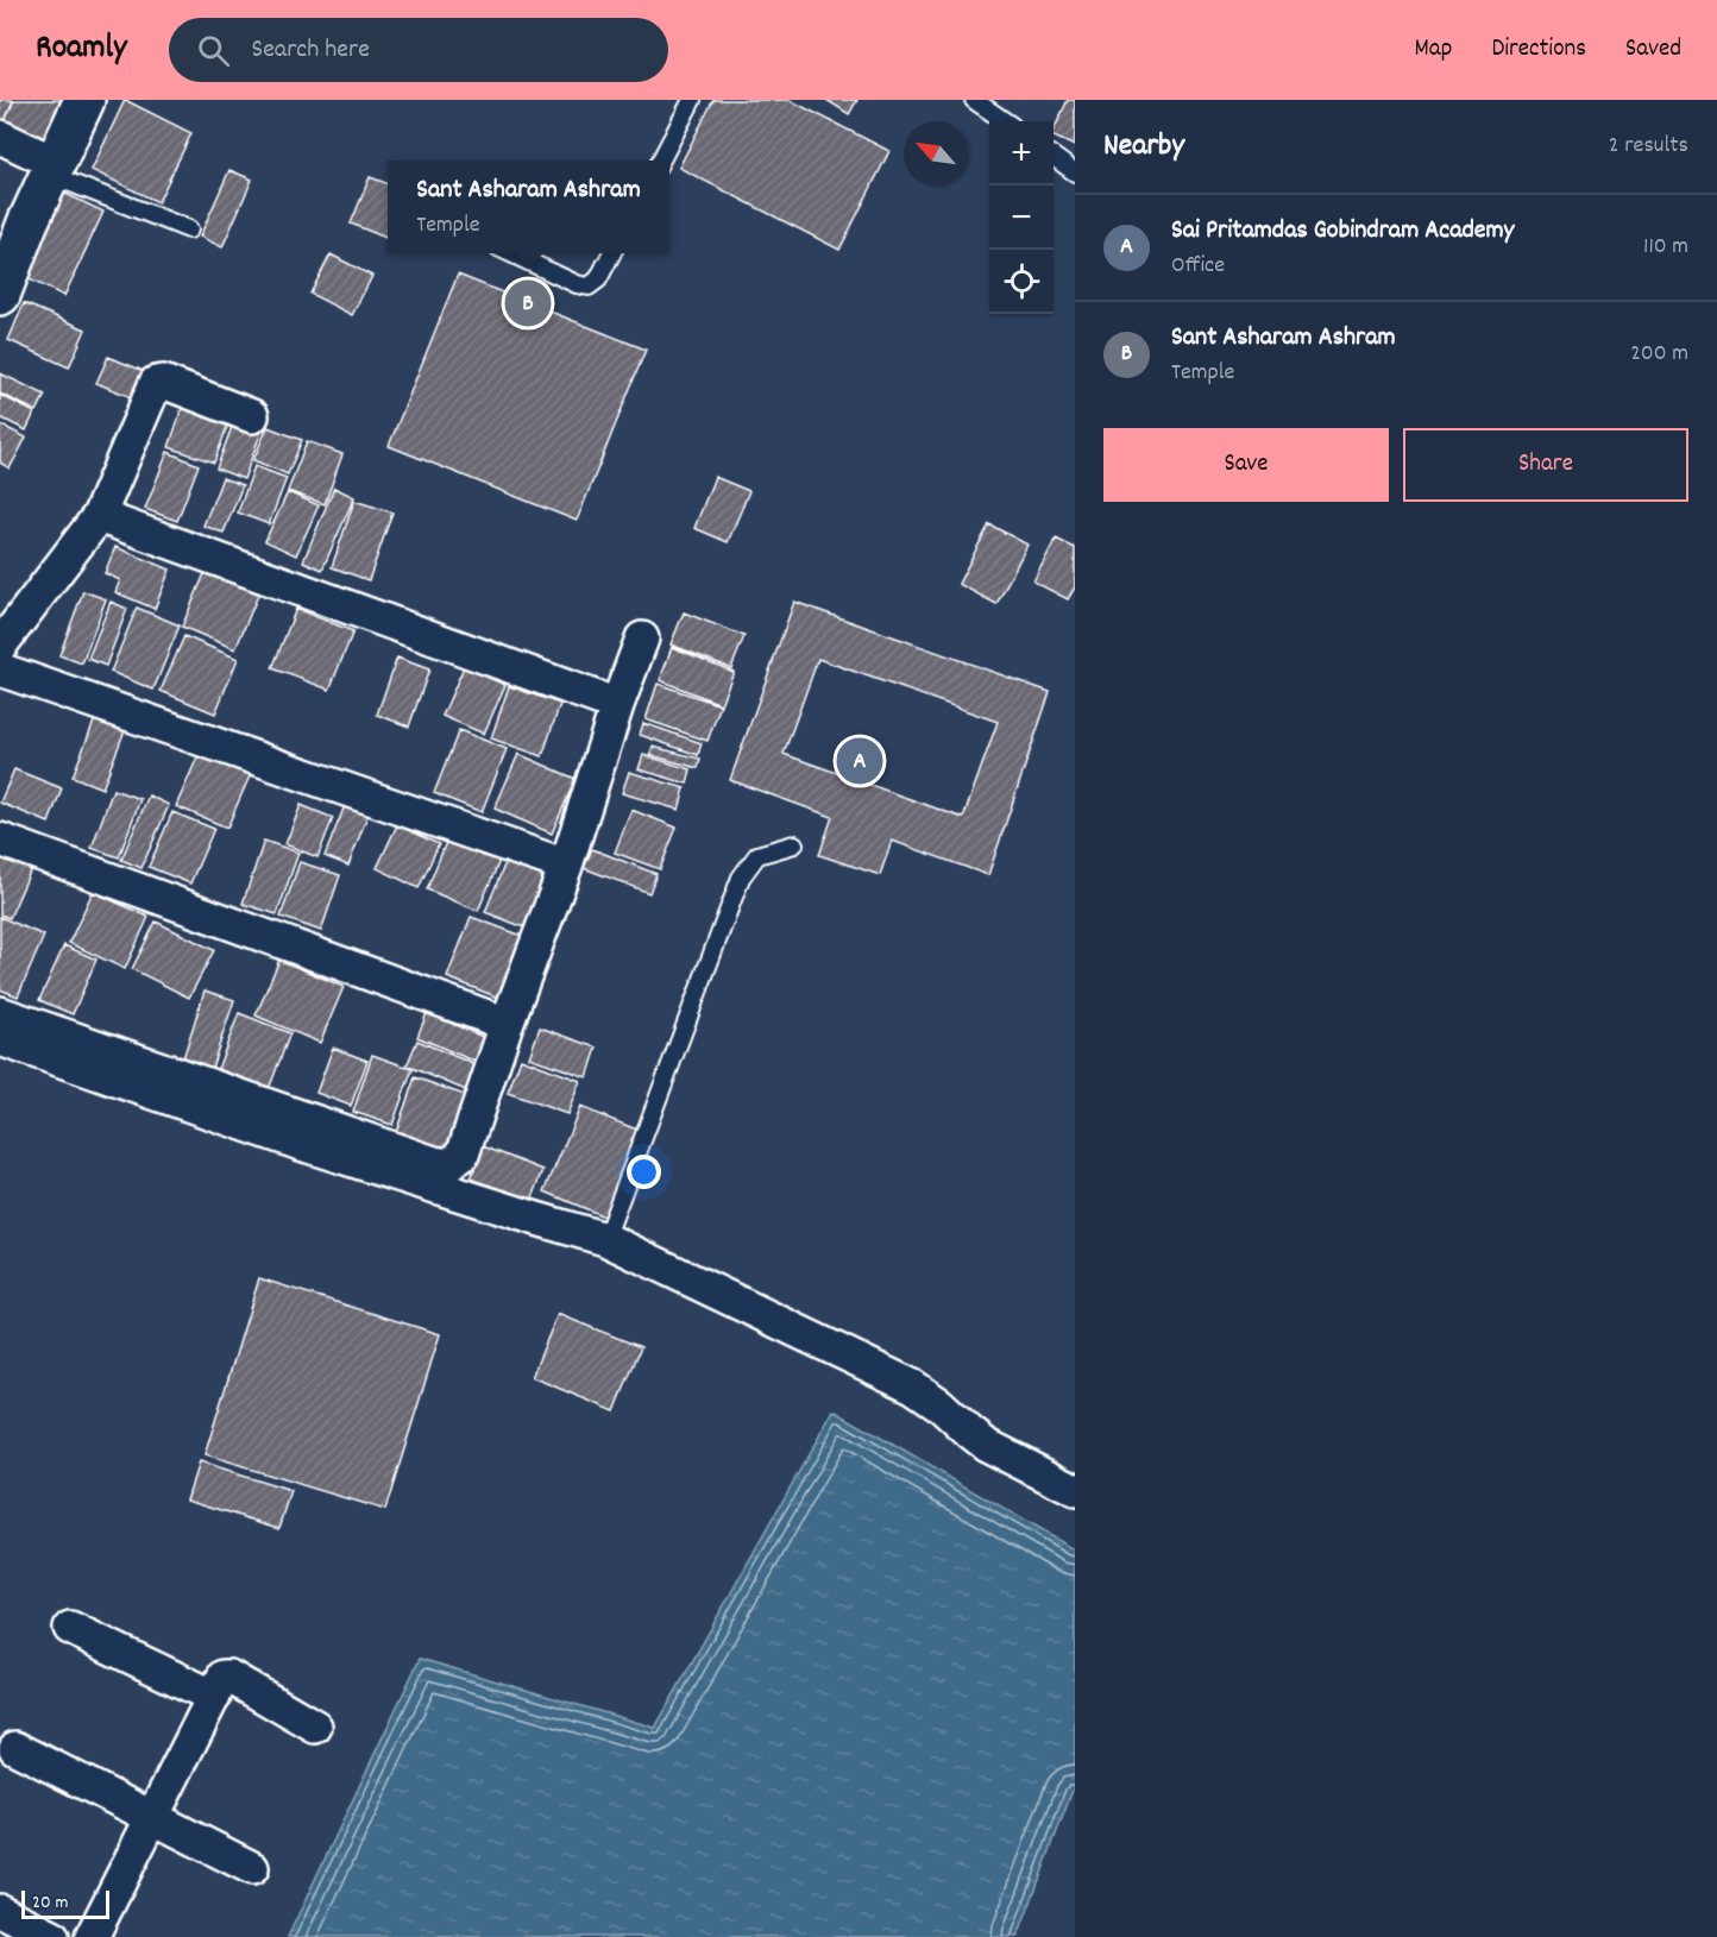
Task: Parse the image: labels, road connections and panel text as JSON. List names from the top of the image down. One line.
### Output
{"scale_bar":"20 m","north":"top left","page":{"header":"Roamly","search":"Search here","nav":["Map","Directions","Saved"],"heading":["Nearby","2 results"],"map_buttons":["+","−"],"popup":["Sant Asharam Ashram","Temple"],"list":[{"mark":"A","name":"Sai Pritamdas Gobindram Academy","note":"Office","value":"110 m"},{"mark":"B","name":"Sant Asharam Ashram","note":"Temple","value":"200 m"}],"pins":["B","A"],"buttons":["Save","Share"],"scale":"20 m"}}
